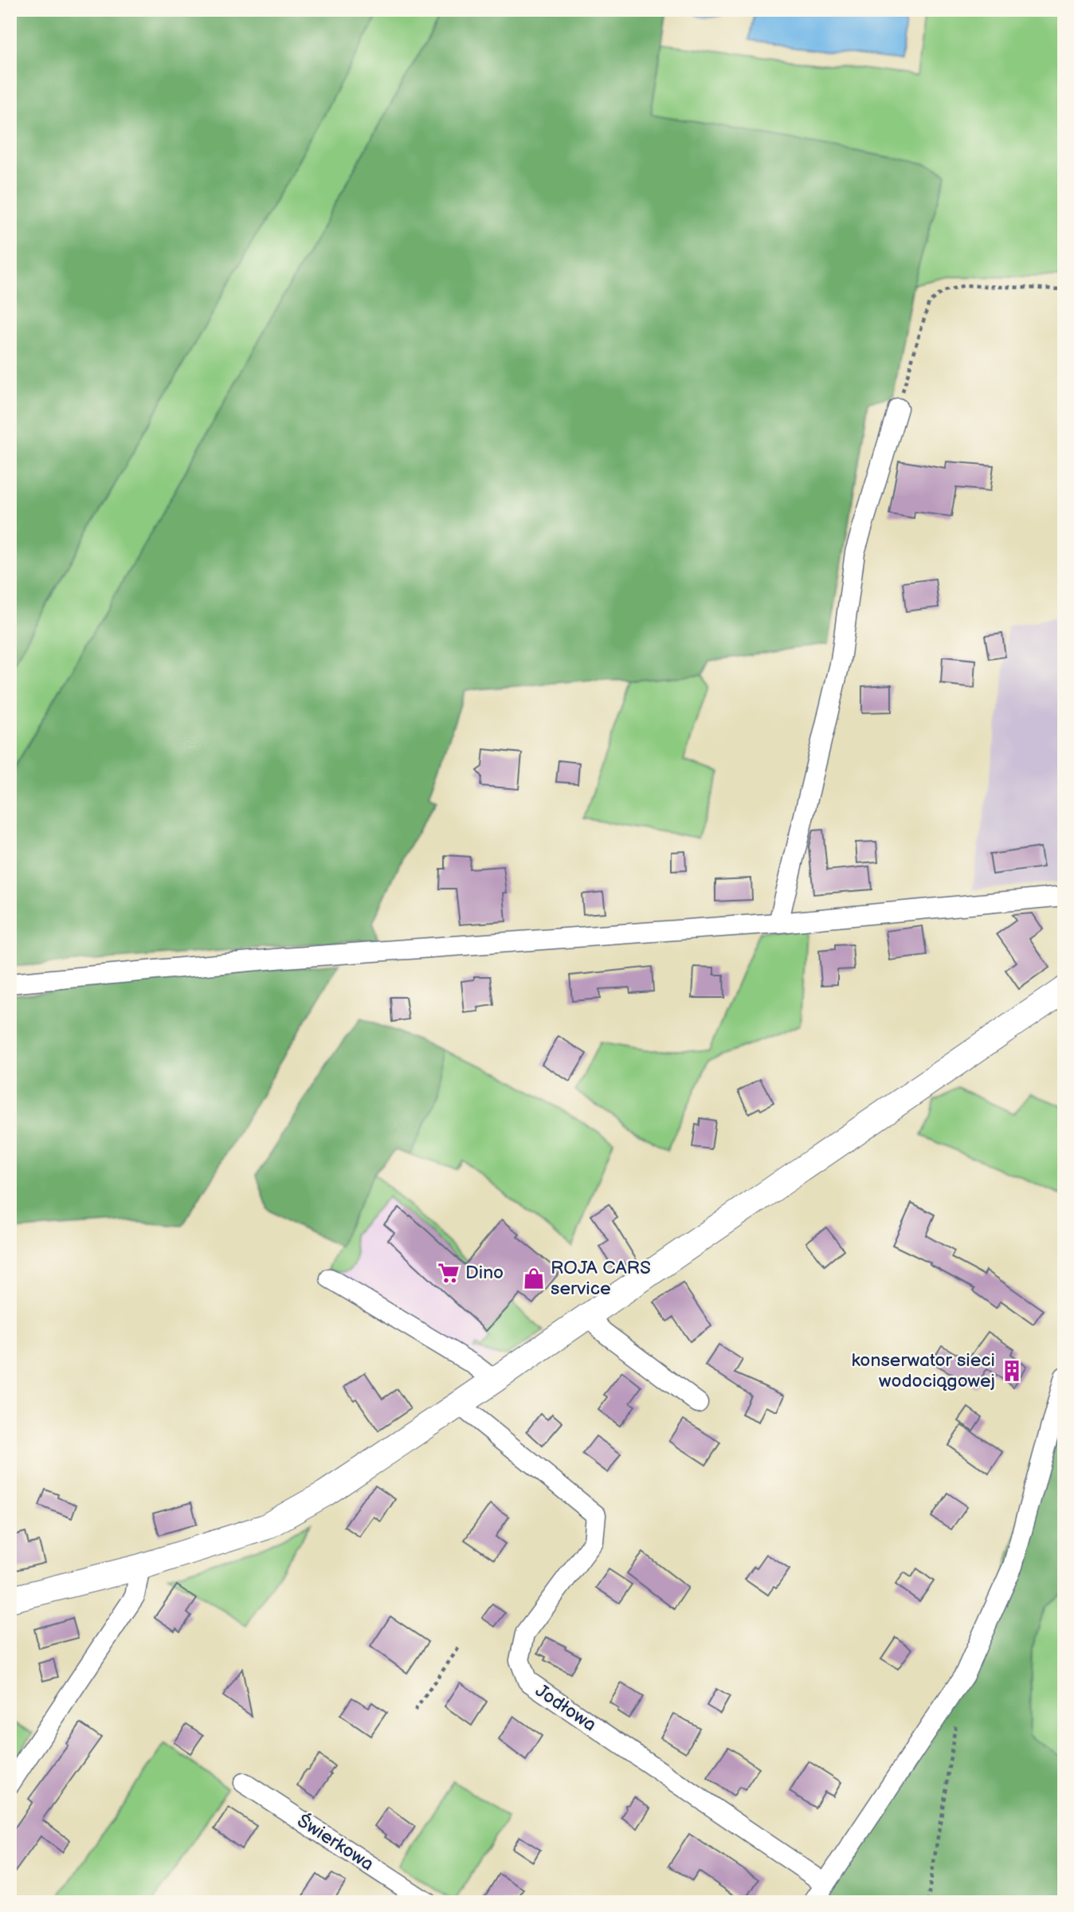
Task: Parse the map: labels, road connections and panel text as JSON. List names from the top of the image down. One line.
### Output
{"streets":{"street":["Jodłowa","Świerkowa"]},"places":{"supermarket":["Dino"],"shop":["ROJA CARS service"],"building":["konserwator sieci wodociągowej"]}}
